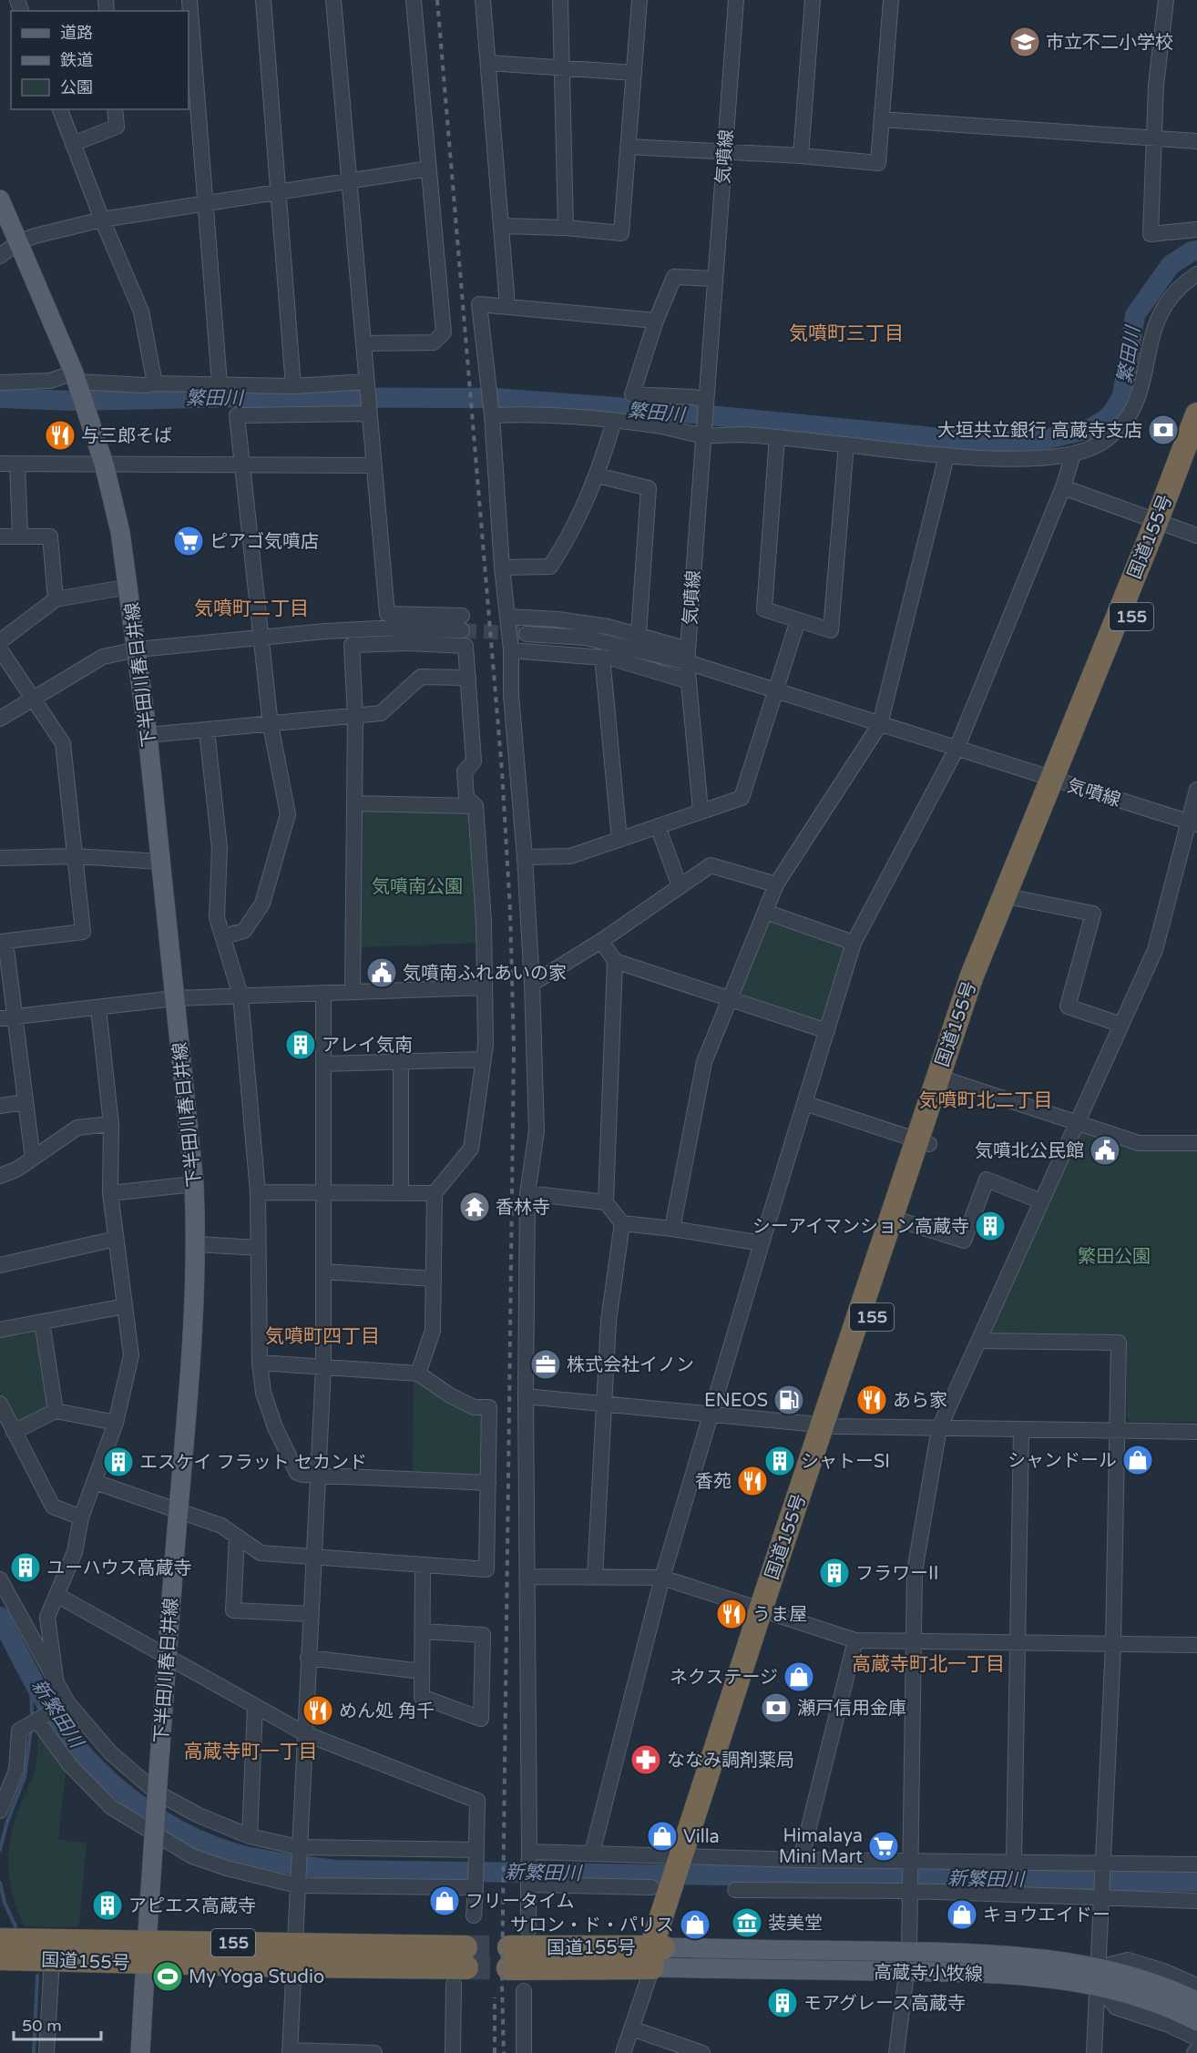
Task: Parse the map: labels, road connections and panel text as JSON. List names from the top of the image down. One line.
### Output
{"streets":{"highway":["国道155号","155"],"main road":["下半田川春日井線","高蔵寺小牧線"],"street":["気噴線"]},"crossings":[["気噴線","国道155号"],["国道155号","下半田川春日井線"],["国道155号","高蔵寺小牧線"]],"districts":["気噴町三丁目","気噴町二丁目","気噴町北二丁目","気噴町四丁目","高蔵寺町北一丁目","高蔵寺町一丁目"],"water":["繁田川","新繁田川"],"parks":["気噴南公園","繁田公園"],"places":{"school or university":["市立不二小学校"],"bank":["大垣共立銀行 高蔵寺支店","瀬戸信用金庫"],"restaurant":["与三郎そば","あら家","香苑","うま屋","めん処 角千"],"supermarket":["ピアゴ気噴店","Himalaya Mini Mart"],"public building":["気噴南ふれあいの家","気噴北公民館"],"building":["アレイ気南","シーアイマンション高蔵寺","シャトーSI","エスケイ フラット セカンド","ユーハウス高蔵寺","フラワーII","アピエス高蔵寺","モアグレース高蔵寺"],"temple":["香林寺"],"office":["株式会社イノン"],"fuel station":["ENEOS"],"shop":["シャンドール","ネクステージ","Villa","フリータイム","キョウエイドー","サロン・ド・パリス"],"pharmacy":["ななみ調剤薬局"],"museum":["装美堂"],"sports":["My Yoga Studio"]},"legend":["道路","鉄道","公園"],"scale_bar":"50 m"}
